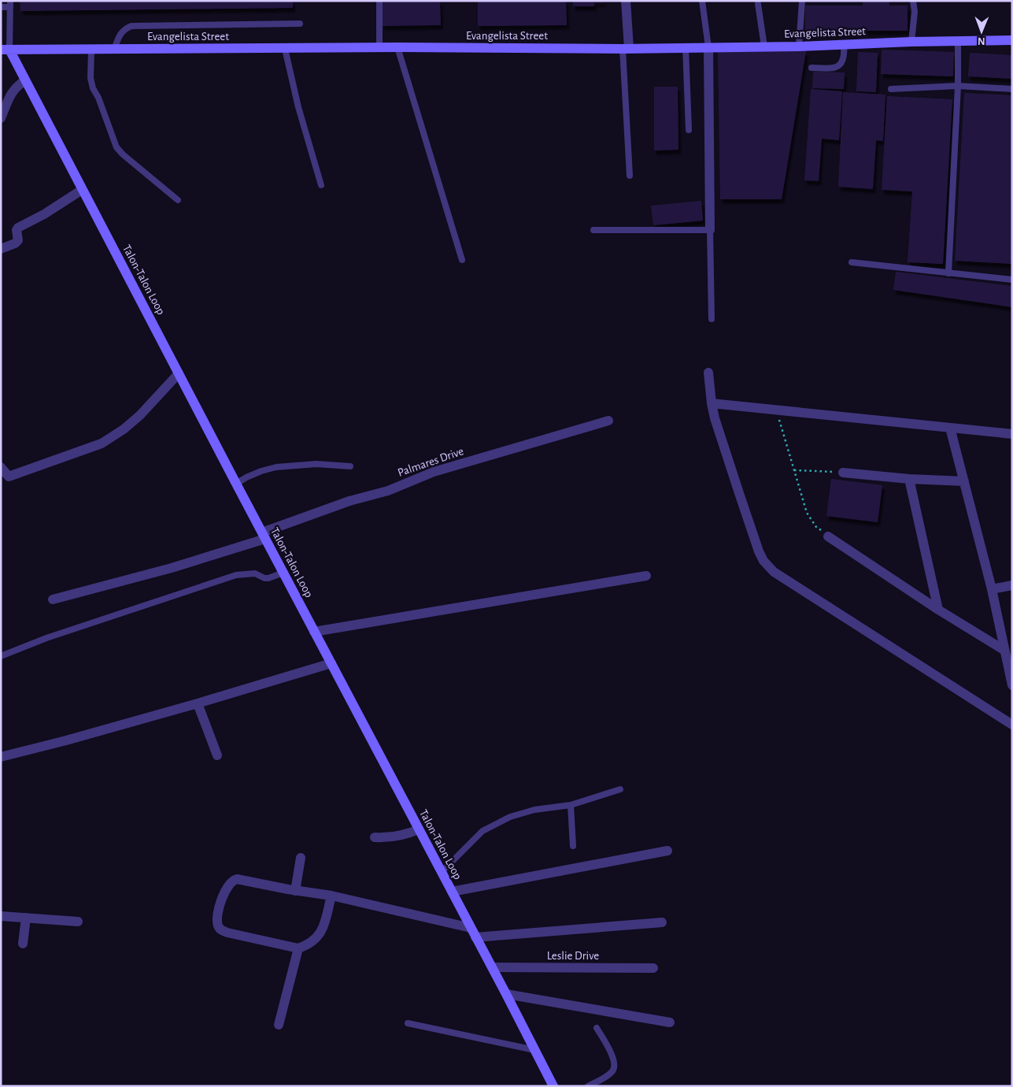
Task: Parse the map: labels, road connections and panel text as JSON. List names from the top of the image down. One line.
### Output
{"streets":{"street":["Evangelista Street","Talon-Talon Loop","Palmares Drive","Leslie Drive"]},"crossings":[["Evangelista Street","Talon-Talon Loop"],["Talon-Talon Loop","Palmares Drive"],["Talon-Talon Loop","Leslie Drive"]],"north":"bottom"}
